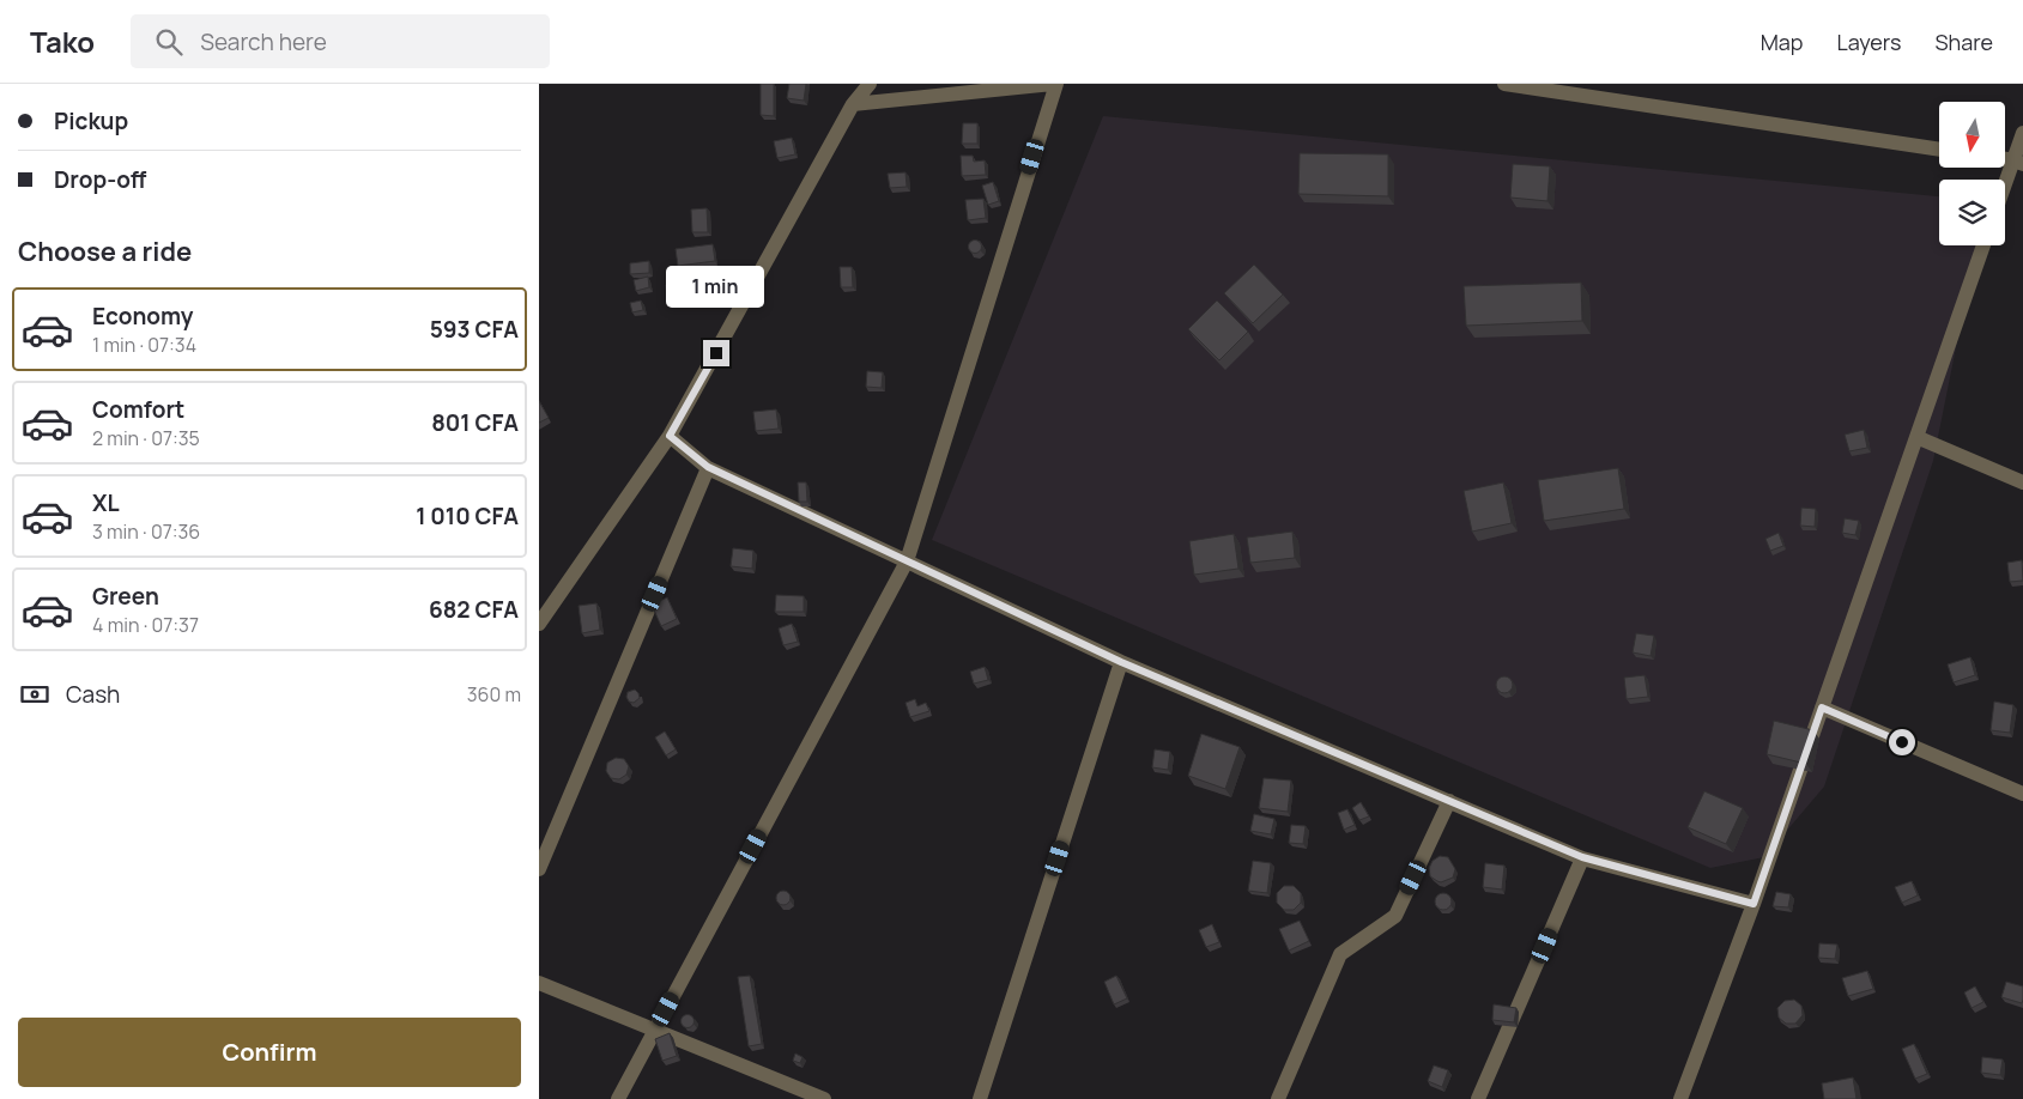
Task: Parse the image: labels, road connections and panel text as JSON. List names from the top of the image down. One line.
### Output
{"north":"bottom","page":{"header":"Tako","search":"Search here","nav":["Map","Layers","Share"],"banner":["Pickup","Drop-off"],"heading":"Choose a ride","bubble":"1 min","list":[{"name":"Economy","note":"1 min · 07:34","value":"593 CFA"},{"name":"Comfort","note":"2 min · 07:35","value":"801 CFA"},{"name":"XL","note":"3 min · 07:36","value":"1 010 CFA"},{"name":"Green","note":"4 min · 07:37","value":"682 CFA"}],"pay":["Cash","360 m"],"buttons":"Confirm"}}
